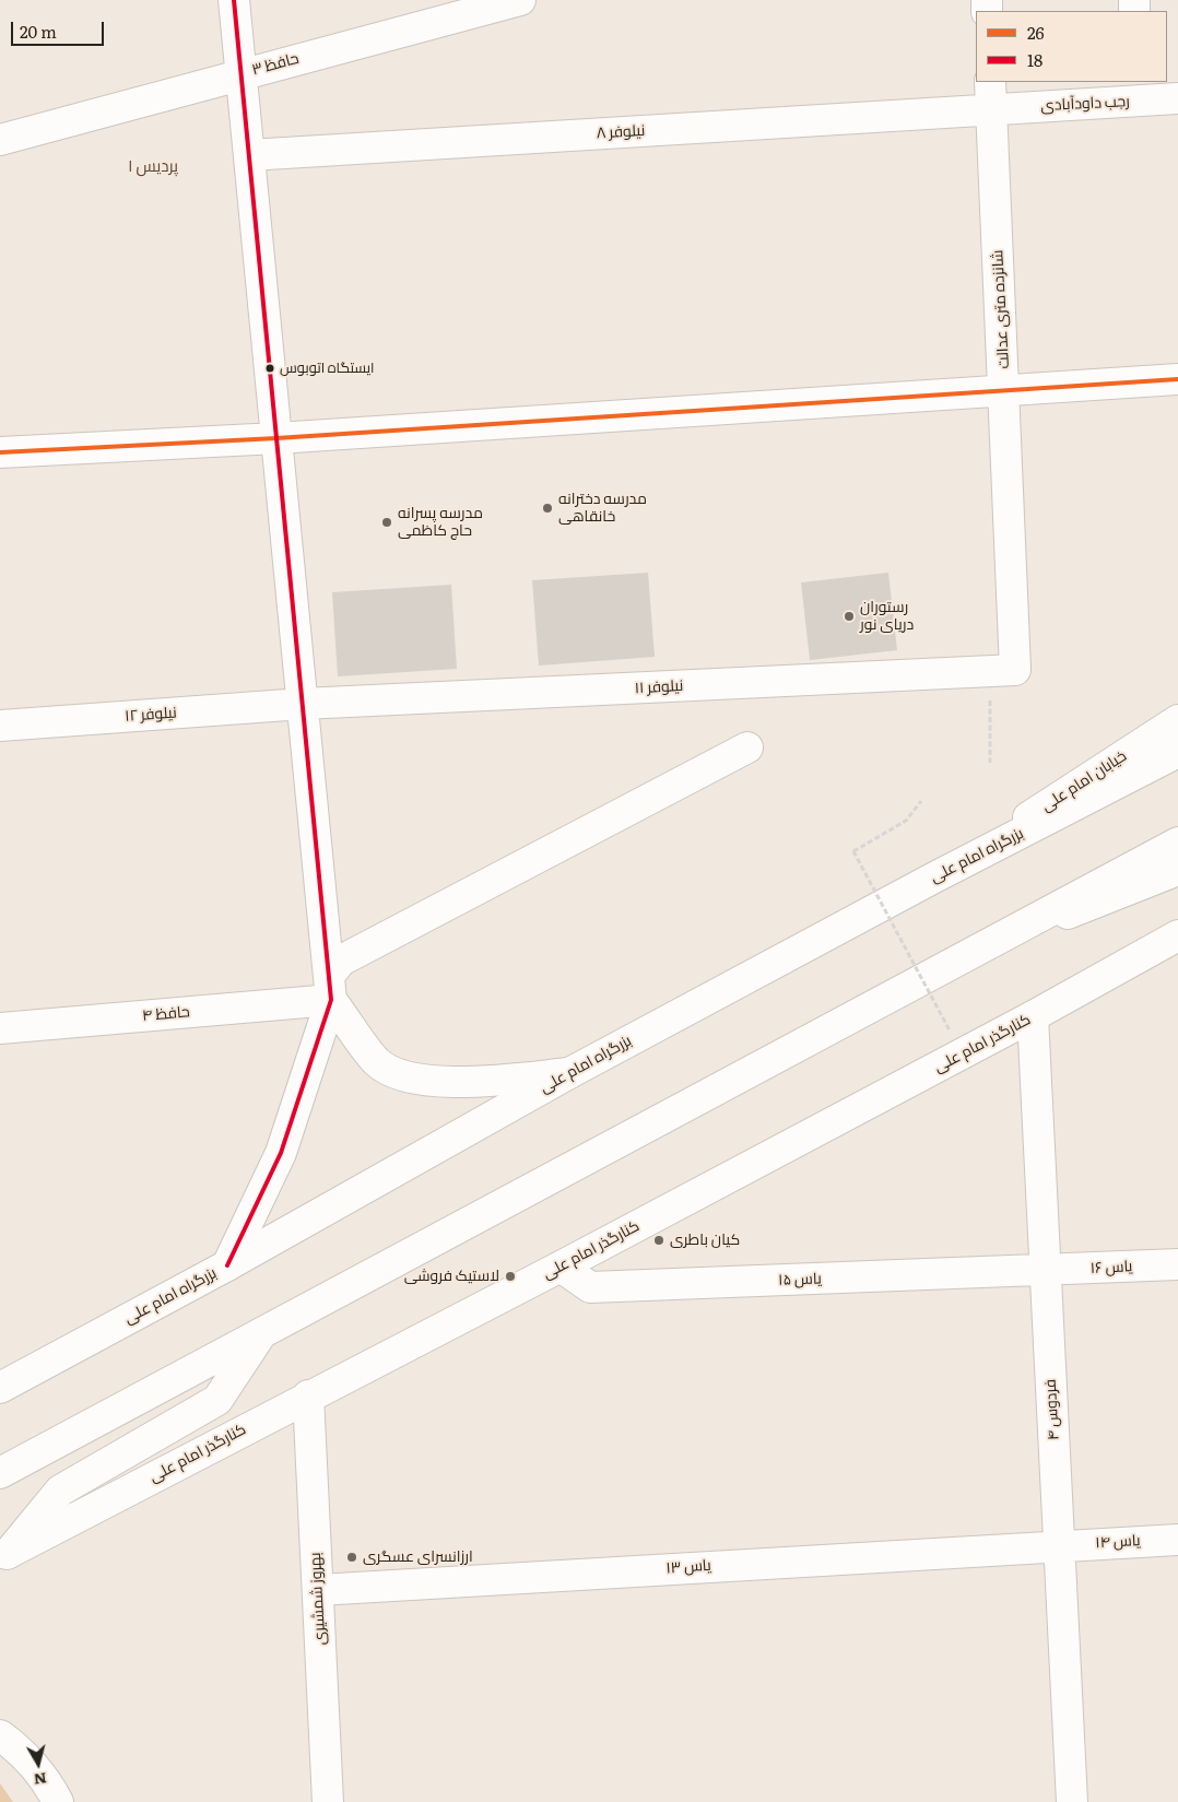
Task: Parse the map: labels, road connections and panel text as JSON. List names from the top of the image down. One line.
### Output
{"streets":{"main road":["حافظ ۳","رجب داودآبادی","نیلوفر ۸","شانزده متری عدالت","نیلوفر ۱۱","نیلوفر ۱۲","خیابان امام علی","بزرگراه امام علی","حافظ ۴","کنارگذر امام علی","یاس ۱۶","یاس ۱۵","فردوس ۴","یاس ۱۴","یاس ۱۳","بهروز شمشیری"]},"crossings":[["رجب داودآبادی","نیلوفر ۸"],["رجب داودآبادی","شانزده متری عدالت"],["نیلوفر ۸","شانزده متری عدالت"],["شانزده متری عدالت","نیلوفر ۱۱"],["نیلوفر ۱۱","نیلوفر ۱۲"],["خیابان امام علی","بزرگراه امام علی"],["کنارگذر امام علی","یاس ۱۵"],["کنارگذر امام علی","فردوس ۴"],["کنارگذر امام علی","بهروز شمشیری"],["یاس ۱۶","یاس ۱۵"],["یاس ۱۶","فردوس ۴"],["یاس ۱۵","فردوس ۴"],["فردوس ۴","یاس ۱۴"],["فردوس ۴","یاس ۱۳"],["یاس ۱۴","یاس ۱۳"],["یاس ۱۳","بهروز شمشیری"]],"districts":["پردیس ۱"],"places":["ایستگاه اتوبوس","مدرسه دخترانه خانقاهی","مدرسه پسرانه حاج کاظمی","رستوران دریای نور","کیان باطری","لاستیک فروشی","ارزانسرای عسگری"],"lines":["transit line 18","transit line 26"],"legend":["26","18"],"scale_bar":"20 m","north":"bottom"}
